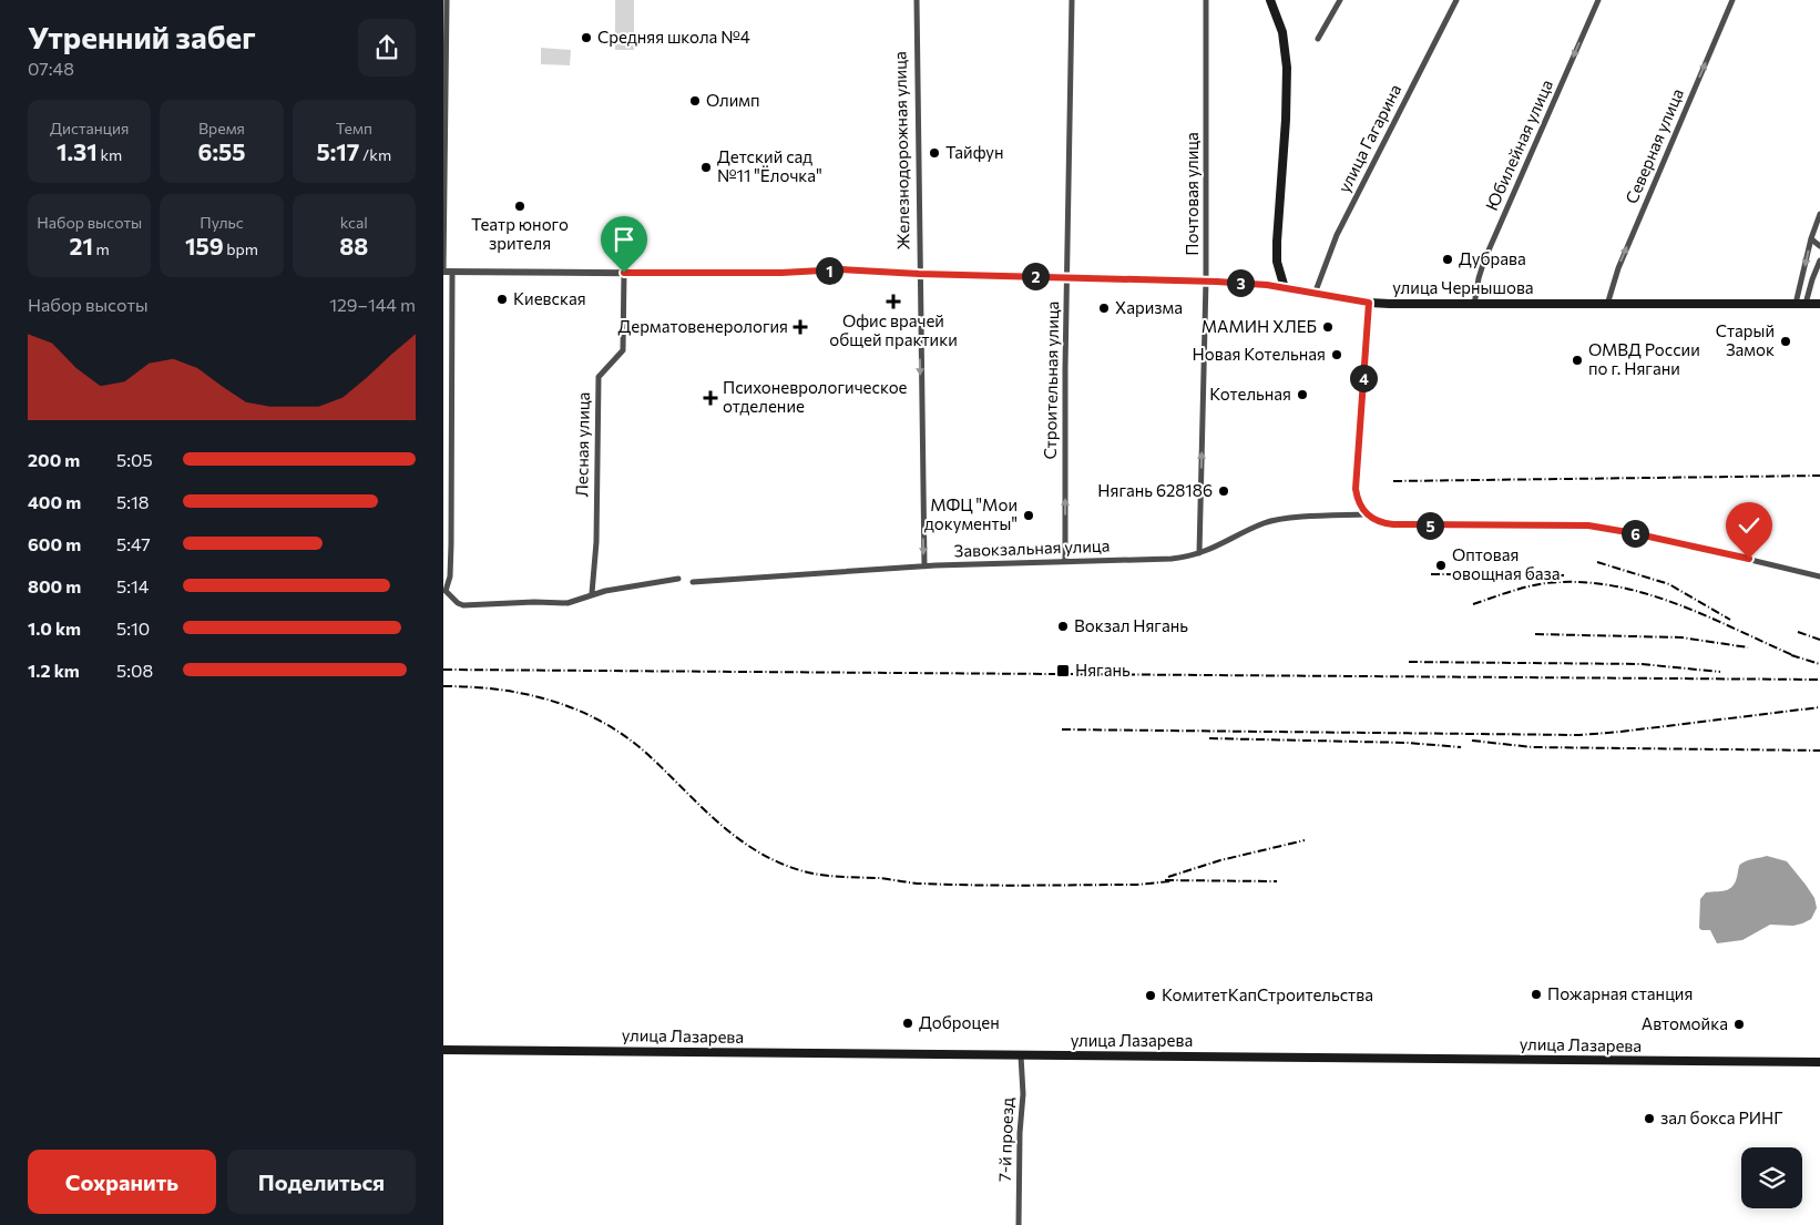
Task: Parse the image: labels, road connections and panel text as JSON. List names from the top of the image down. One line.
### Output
{"streets":{"main road":["улица Чернышова","улица Лазарева"],"street":["улица Гагарина","Юбилейная улица","Северная улица","Железнодорожная улица","Почтовая улица","Строительная улица","Лесная улица","Завокзальная улица","7-й проезд"]},"crossings":[["улица Гагарина","улица Чернышова"],["Юбилейная улица","улица Чернышова"],["Северная улица","улица Чернышова"],["Железнодорожная улица","улица Чернышова"],["Железнодорожная улица","Завокзальная улица"],["Почтовая улица","улица Чернышова"],["Почтовая улица","Завокзальная улица"],["улица Чернышова","Строительная улица"],["улица Чернышова","Лесная улица"],["Строительная улица","Завокзальная улица"],["улица Лазарева","7-й проезд"]],"one_way":["Юбилейная улица","Северная улица","Железнодорожная улица","Почтовая улица","Строительная улица"],"places":{"other":["Средняя школа №4","Олимп","Тайфун","Детский сад №11 \"Ёлочка\"","Театр юного зрителя","Дубрава","Киевская","Харизма","МАМИН ХЛЕБ","Старый Замок","Новая Котельная","ОМВД России по г. Нягани","Котельная","Нягань 628186","МФЦ \"Мои документы\"","Оптовая овощная база","Вокзал Нягань","Пожарная станция","КомитетКапСтроительства","Доброцен","Автомойка","зал бокса РИНГ"],"health":["Офис врачей общей практики","Дерматовенерология","Психоневрологическое отделение"],"transit":["Нягань"]},"page":{"heading":["Утренний забег","07:48"],"stats":[["Дистанция","1.31 km"],["Время","6:55"],["Темп","5:17 /km"],["Набор высоты","21 m"],["Пульс","159 bpm"],["kcal","88"]],"pins":["1","2","3","4","5","6"],"chart":["Набор высоты","129–144 m"],"list":[{"name":"200 m","note":"5:05"},{"name":"400 m","note":"5:18"},{"name":"600 m","note":"5:47"},{"name":"800 m","note":"5:14"},{"name":"1.0 km","note":"5:10"},{"name":"1.2 km","note":"5:08"}],"buttons":["Сохранить","Поделиться"]}}
